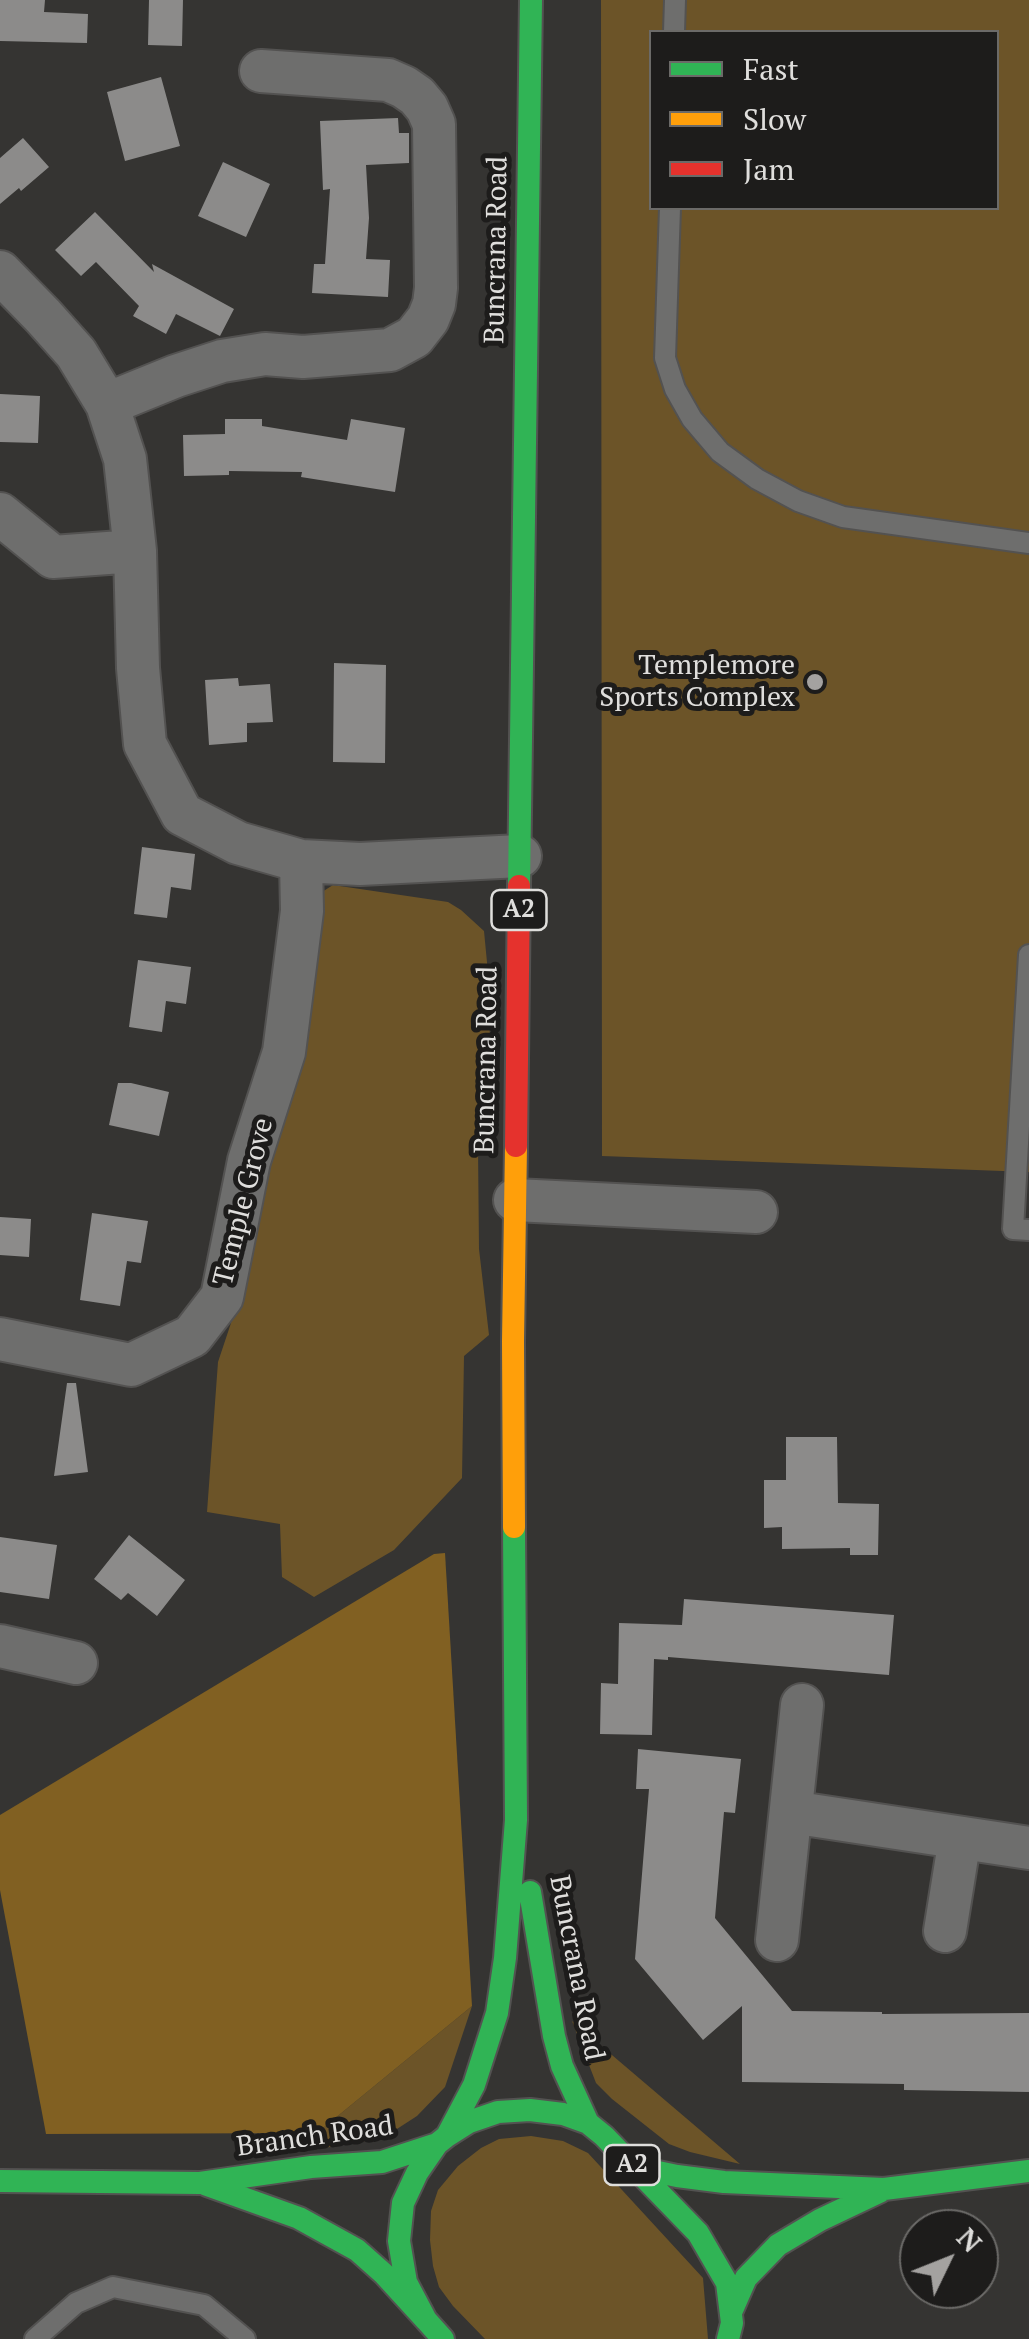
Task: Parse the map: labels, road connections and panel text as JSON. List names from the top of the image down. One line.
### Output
{"streets":{"main road":["Buncrana Road","A2","Branch Road"],"street":["Temple Grove"]},"crossings":[["Buncrana Road","A2"],["Buncrana Road","Branch Road"],["A2","Branch Road"]],"places":["Templemore Sports Complex"],"legend":["Fast","Slow","Jam"],"north":"top right"}
